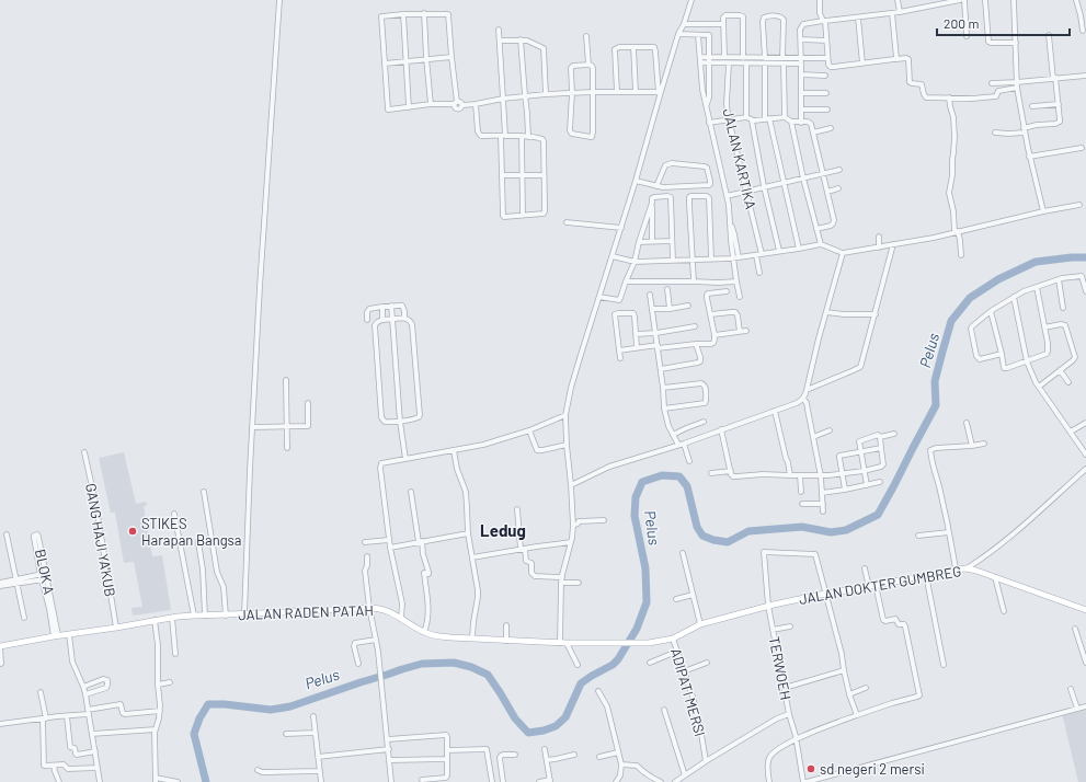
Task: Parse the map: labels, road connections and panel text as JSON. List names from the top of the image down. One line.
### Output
{"streets":{"main road":["JALAN DOKTER GUMBREG","JALAN RADEN PATAH"],"street":["JALAN KARTIKA","GANG HAJI YA'KUB","BLOK A","TERWOEH","ADIPATI MERSI"]},"crossings":[["GANG HAJI YA'KUB","JALAN RADEN PATAH"],["BLOK A","JALAN RADEN PATAH"],["JALAN DOKTER GUMBREG","JALAN RADEN PATAH"],["JALAN DOKTER GUMBREG","TERWOEH"],["JALAN DOKTER GUMBREG","ADIPATI MERSI"],["TERWOEH","ADIPATI MERSI"]],"districts":["Ledug"],"water":["Pelus"],"places":["STIKES Harapan Bangsa","sd negeri 2 mersi"],"scale_bar":"200 m"}
